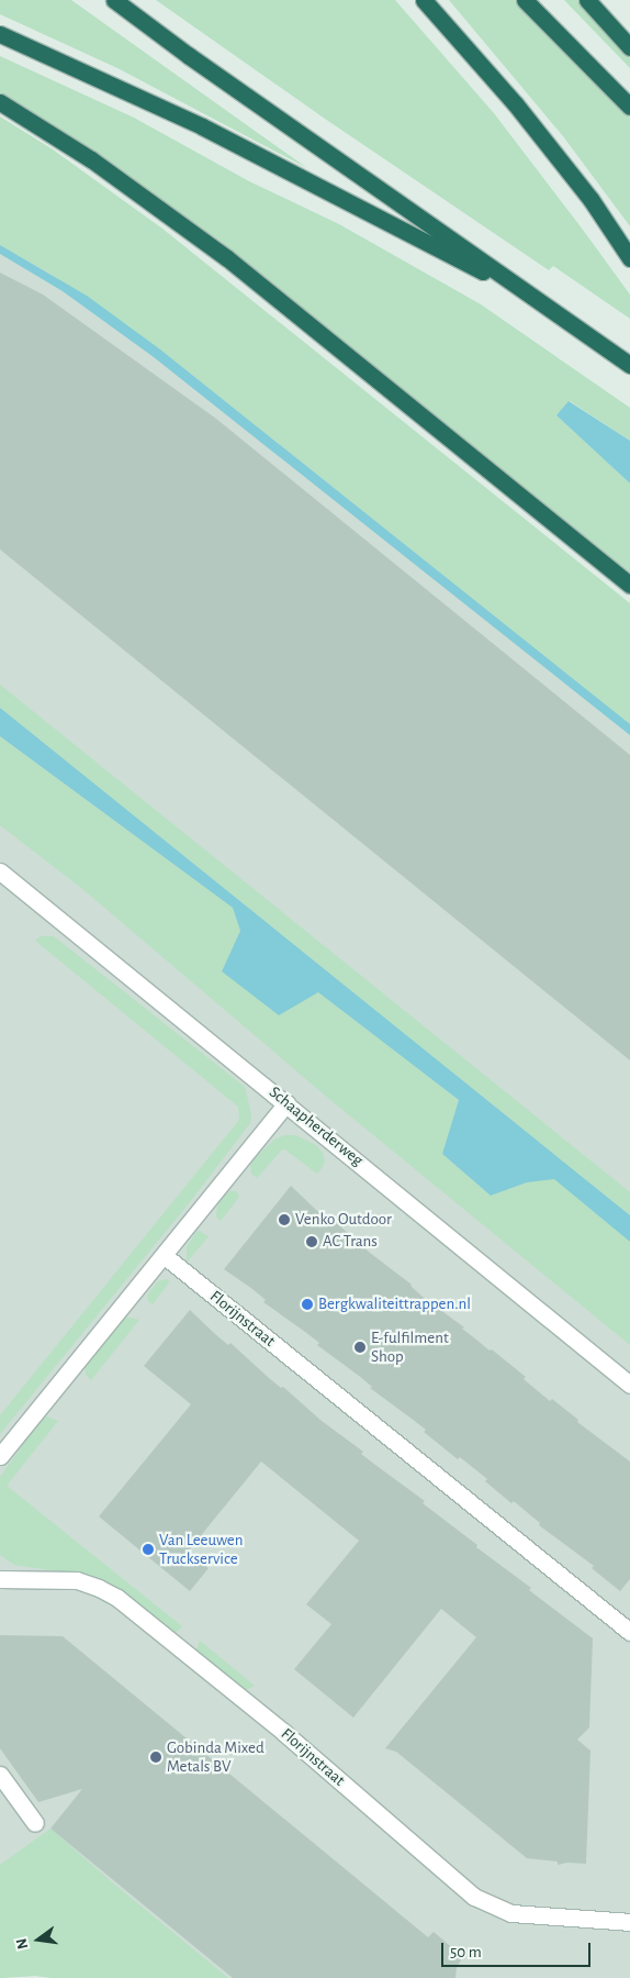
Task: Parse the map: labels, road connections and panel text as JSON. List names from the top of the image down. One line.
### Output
{"streets":{"street":["Schaapherderweg","Florijnstraat"]},"places":["Venko Outdoor","AC Trans","Bergkwaliteittrappen.nl","E-fulfilment Shop","Van Leeuwen Truckservice","Gobinda Mixed Metals BV"],"scale_bar":"50 m","north":"left"}
